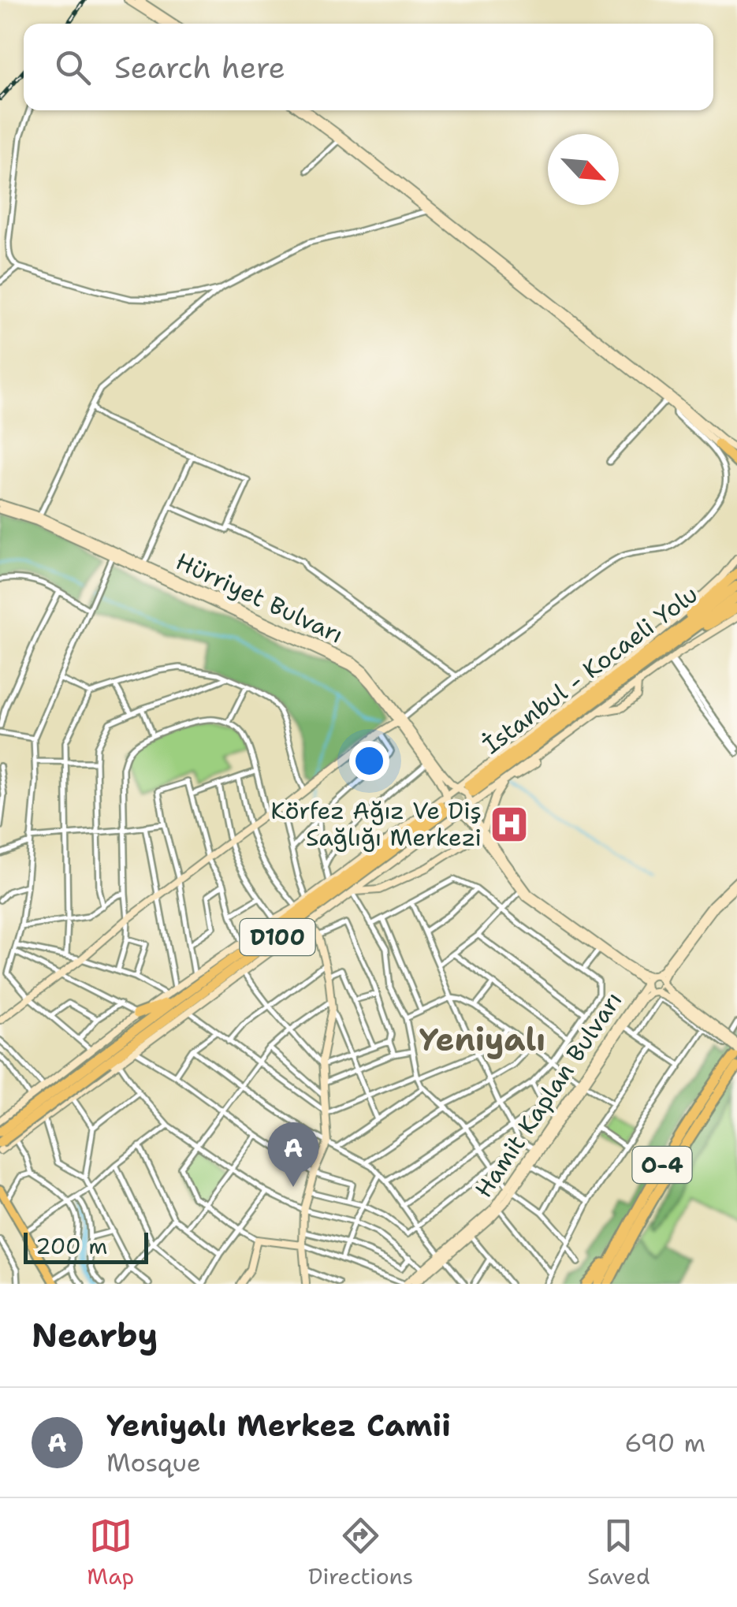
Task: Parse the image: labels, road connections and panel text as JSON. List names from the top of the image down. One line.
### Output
{"streets":{"highway":["İstanbul - Kocaeli Yolu","D100","O-4"],"main road":["Hürriyet Bulvarı","Hamit Kaplan Bulvarı"]},"crossings":[["Hürriyet Bulvarı","D100"],["Hürriyet Bulvarı","Hamit Kaplan Bulvarı"]],"districts":["Yeniyalı"],"places":{"hospital":["Körfez Ağız Ve Diş Sağlığı Merkezi"]},"scale_bar":"200 m","north":"bottom right","page":{"search":"Search here","pins":"A","scale":"200 m","heading":"Nearby","list":[{"mark":"A","name":"Yeniyalı Merkez Camii","note":"Mosque","value":"690 m"}],"nav":["Map","Directions","Saved"]}}
